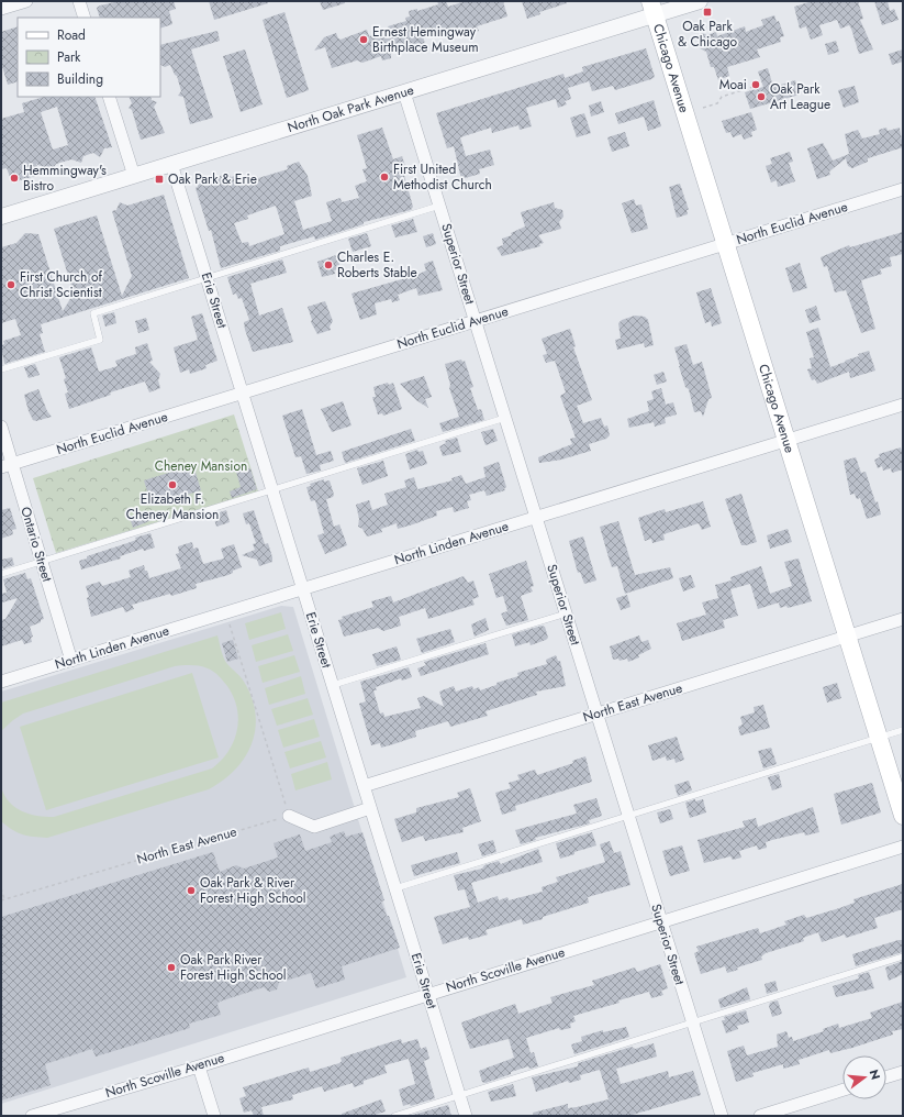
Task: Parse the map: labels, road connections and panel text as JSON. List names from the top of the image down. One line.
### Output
{"streets":{"main road":["Chicago Avenue"],"street":["North Oak Park Avenue","North Euclid Avenue","Superior Street","Erie Street","North Linden Avenue","Ontario Street","North East Avenue","North Scoville Avenue"]},"crossings":[["Chicago Avenue","North Oak Park Avenue"],["Chicago Avenue","North Euclid Avenue"],["Chicago Avenue","North Linden Avenue"],["Chicago Avenue","North East Avenue"],["North Oak Park Avenue","Superior Street"],["North Oak Park Avenue","Erie Street"],["North Euclid Avenue","Superior Street"],["North Euclid Avenue","Erie Street"],["North Euclid Avenue","Ontario Street"],["Superior Street","North Linden Avenue"],["Superior Street","North East Avenue"],["Superior Street","North Scoville Avenue"],["Erie Street","North Linden Avenue"],["Erie Street","North East Avenue"],["Erie Street","North Scoville Avenue"],["North Linden Avenue","Ontario Street"]],"parks":["Cheney Mansion"],"places":{"transit":["Oak Park & Chicago","Oak Park & Erie"],"other":["Ernest Hemingway Birthplace Museum","Moai","Oak Park Art League","First United Methodist Church","Hemmingway's Bistro","Charles E. Roberts Stable","First Church of Christ Scientist","Elizabeth F. Cheney Mansion","Oak Park & River Forest High School","Oak Park River Forest High School"]},"legend":["Road","Park","Building"],"north":"right"}
